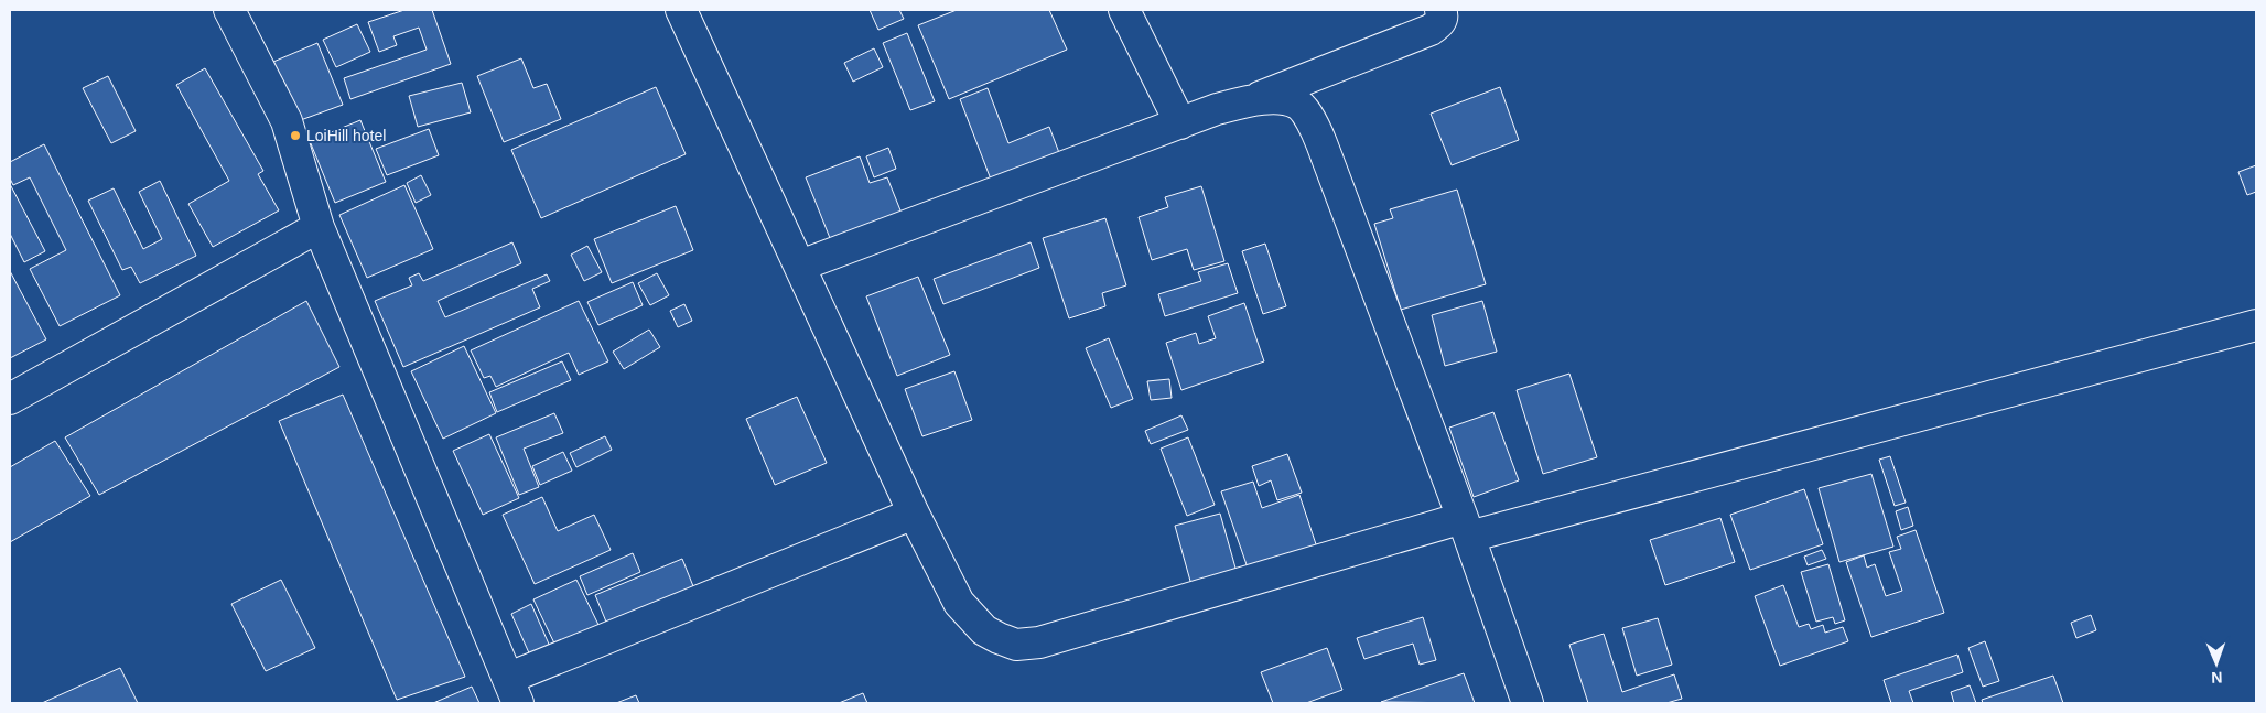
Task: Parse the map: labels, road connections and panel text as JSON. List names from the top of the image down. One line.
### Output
{"places":["LoiHill hotel"],"north":"bottom"}
